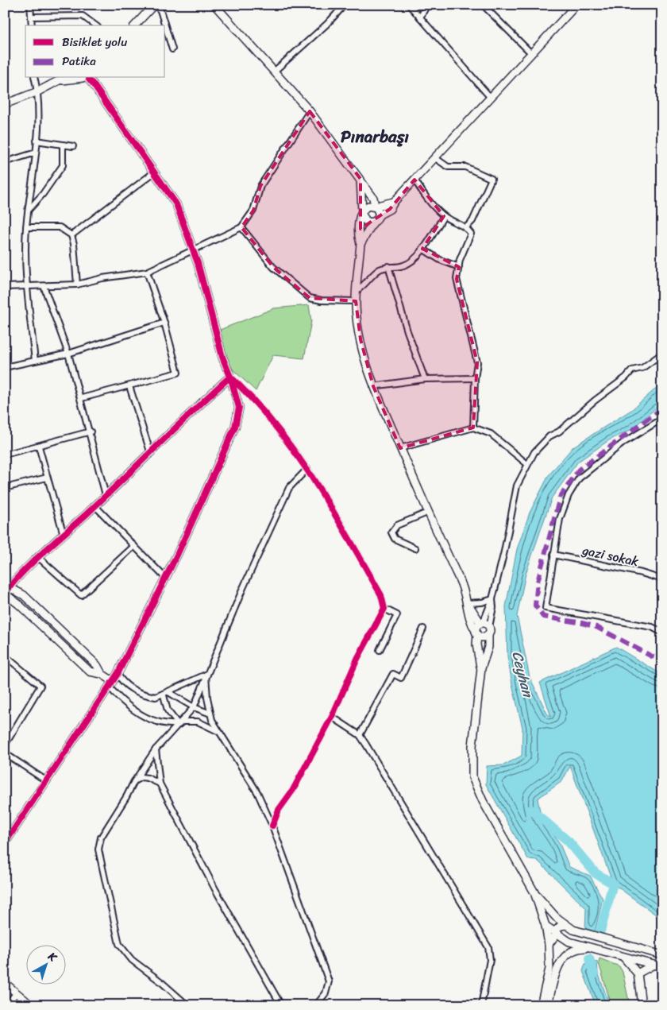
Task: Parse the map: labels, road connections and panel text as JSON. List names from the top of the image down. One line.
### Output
{"streets":{"street":["gazi sokak"]},"districts":["Pınarbaşı"],"water":["Ceyhan"],"legend":["Bisiklet yolu","Patika"],"north":"top right"}
